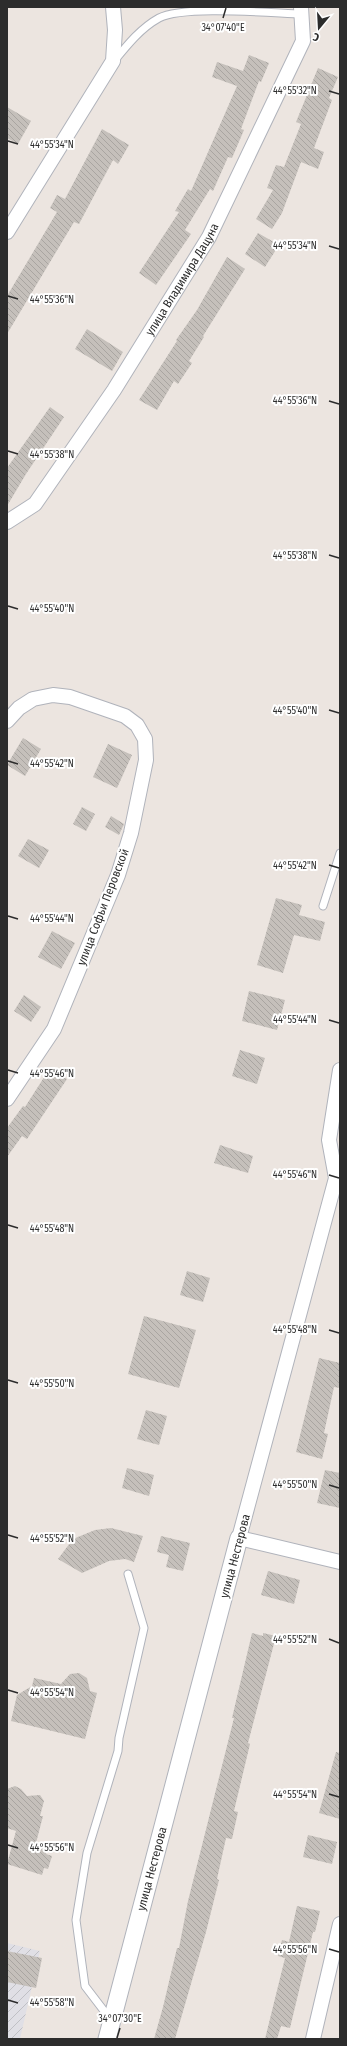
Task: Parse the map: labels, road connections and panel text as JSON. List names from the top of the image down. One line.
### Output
{"streets":{"street":["улица Владимира Дацуна","улица Софьи Перовской","улица Нестерова"]},"north":"bottom","coordinates":["34°07'40\"E","44°55'32\"N","44°55'34\"N","44°55'36\"N","44°55'38\"N","44°55'40\"N","44°55'42\"N","44°55'44\"N","44°55'46\"N","44°55'48\"N","44°55'50\"N","44°55'52\"N","44°55'54\"N","44°55'56\"N","44°55'58\"N","34°07'30\"E"]}
